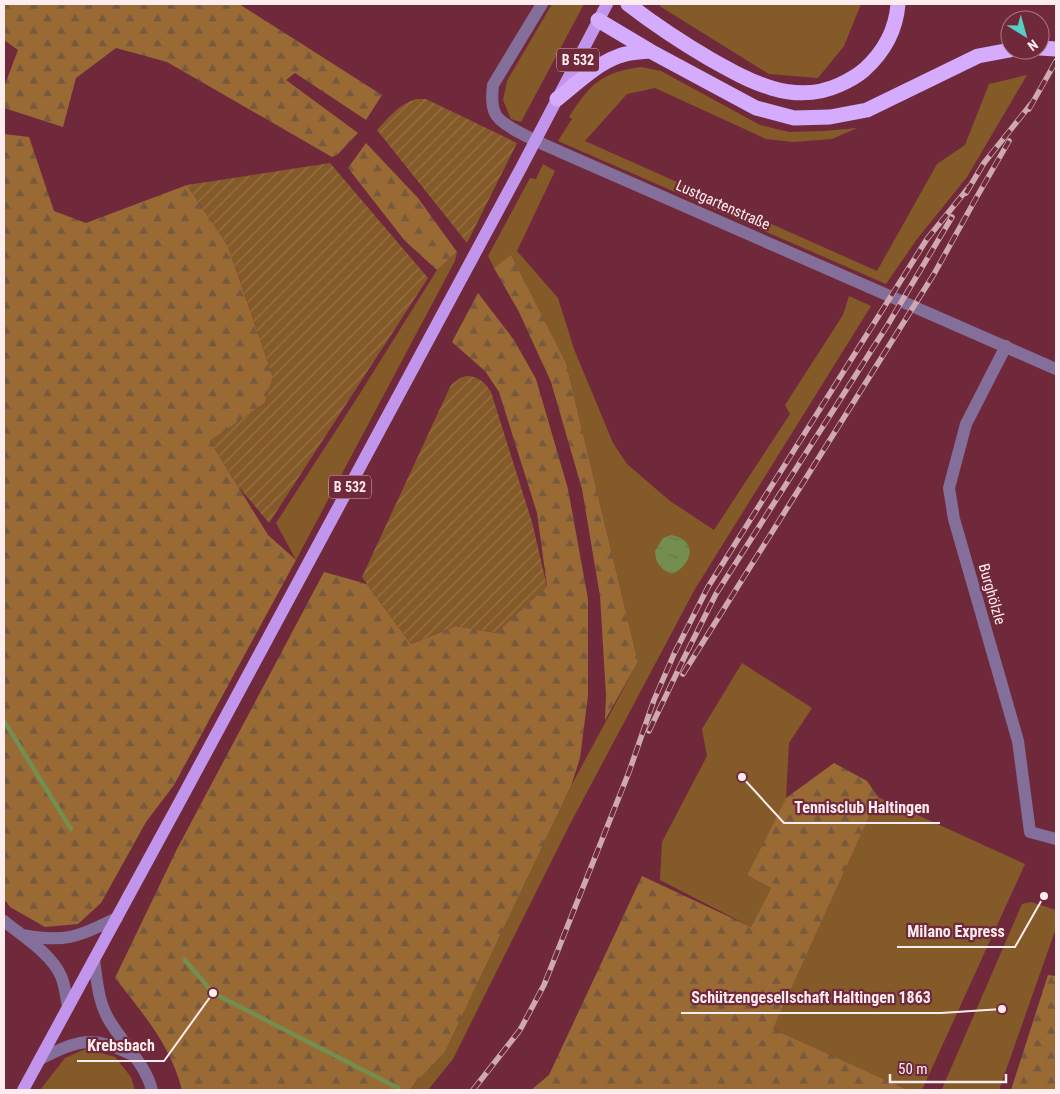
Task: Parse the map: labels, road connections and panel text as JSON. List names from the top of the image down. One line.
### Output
{"streets":{"main road":["B 532"],"street":["Lustgartenstraße","Burghölzle"]},"crossings":[["Lustgartenstraße","Burghölzle"]],"places":["Tennisclub Haltingen","Milano Express","Krebsbach","Schützengesellschaft Haltingen 1863"],"scale_bar":"50 m","north":"bottom right"}
